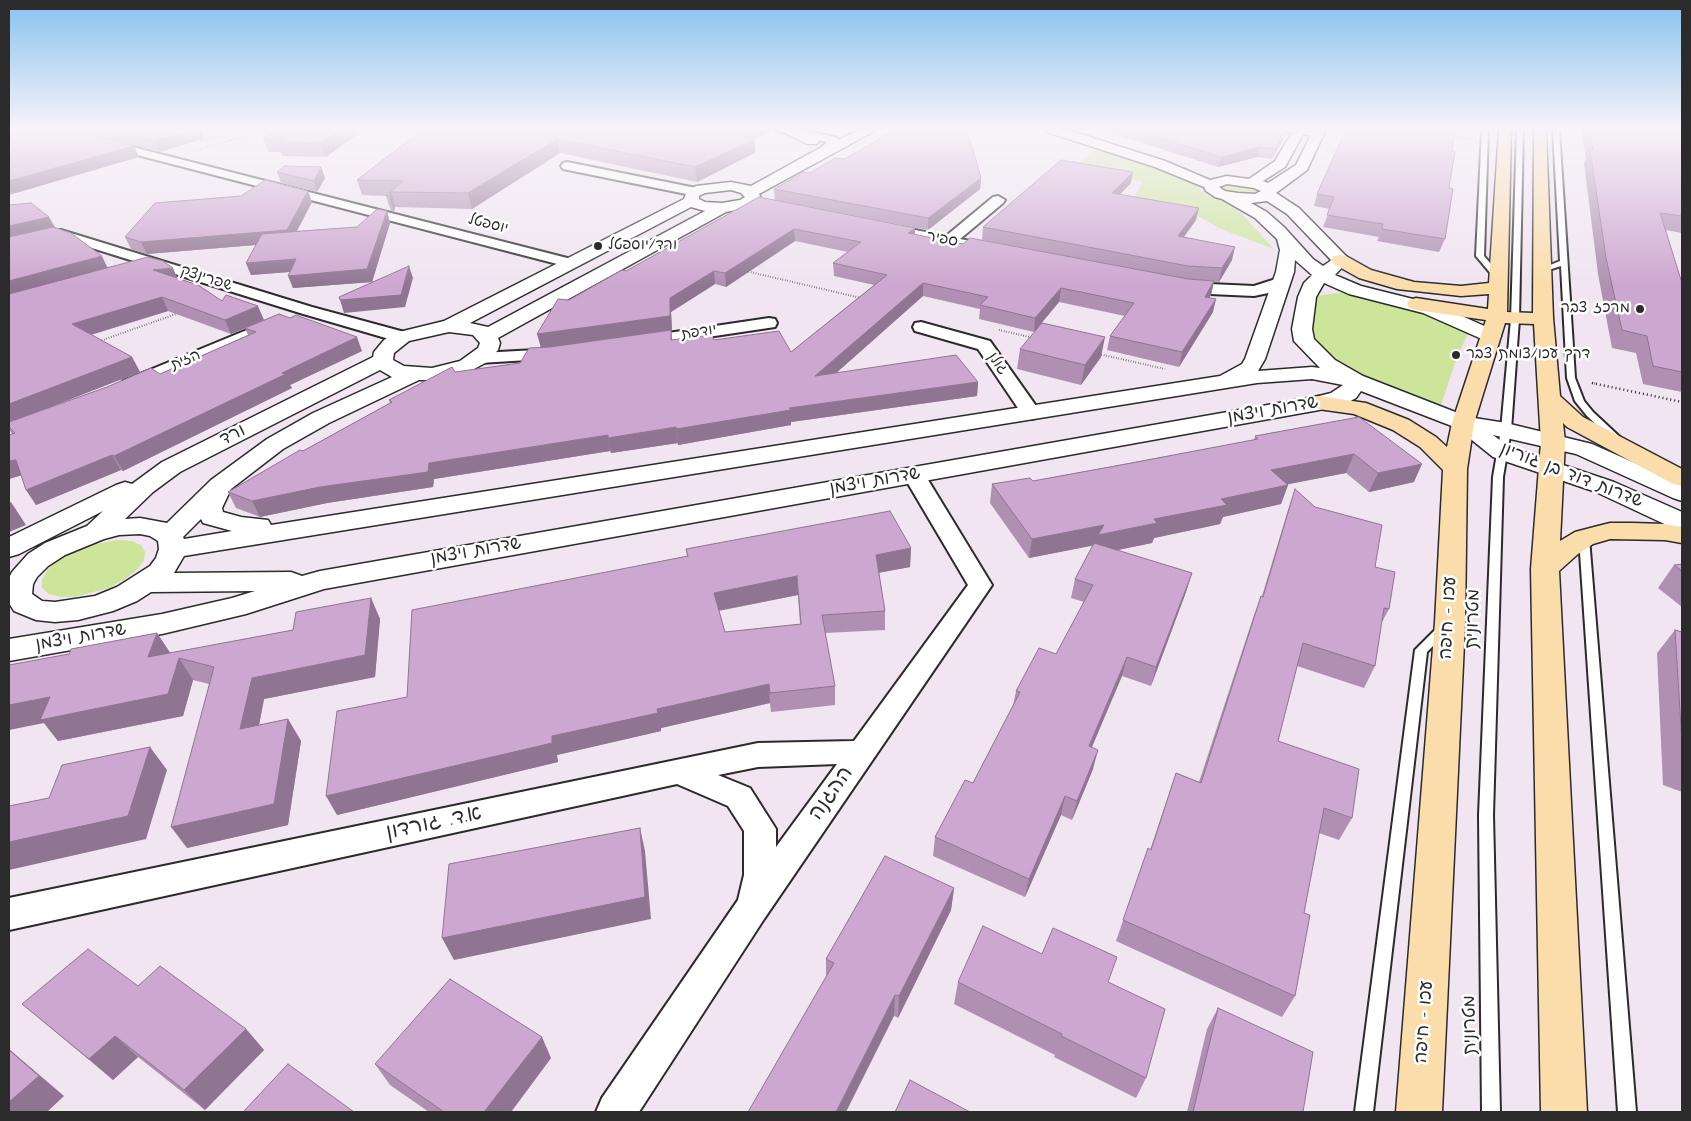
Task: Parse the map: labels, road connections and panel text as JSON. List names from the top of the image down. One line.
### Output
{"streets":{"highway":["עכו - חיפה"],"street":["יוספטל","ספיר","שפרינצק","יודפת","הזית","גולן","שדרות ויצמן","ורד","שדרות דוד בן גוריון","ההגנה","א.ד. גורדון"],"lane":["מטרונית"]},"crossings":[["שפרינצק","הזית"],["גולן","שדרות ויצמן"],["שדרות ויצמן","ורד"],["שדרות ויצמן","שדרות דוד בן גוריון"],["שדרות ויצמן","ההגנה"],["שדרות דוד בן גוריון","עכו - חיפה"],["שדרות דוד בן גוריון","מטרונית"],["עכו - חיפה","מטרונית"],["ההגנה","א.ד. גורדון"]],"places":["ורד/יוספטל","מרכז צבר","דרך עכו/צומת צבר"]}
